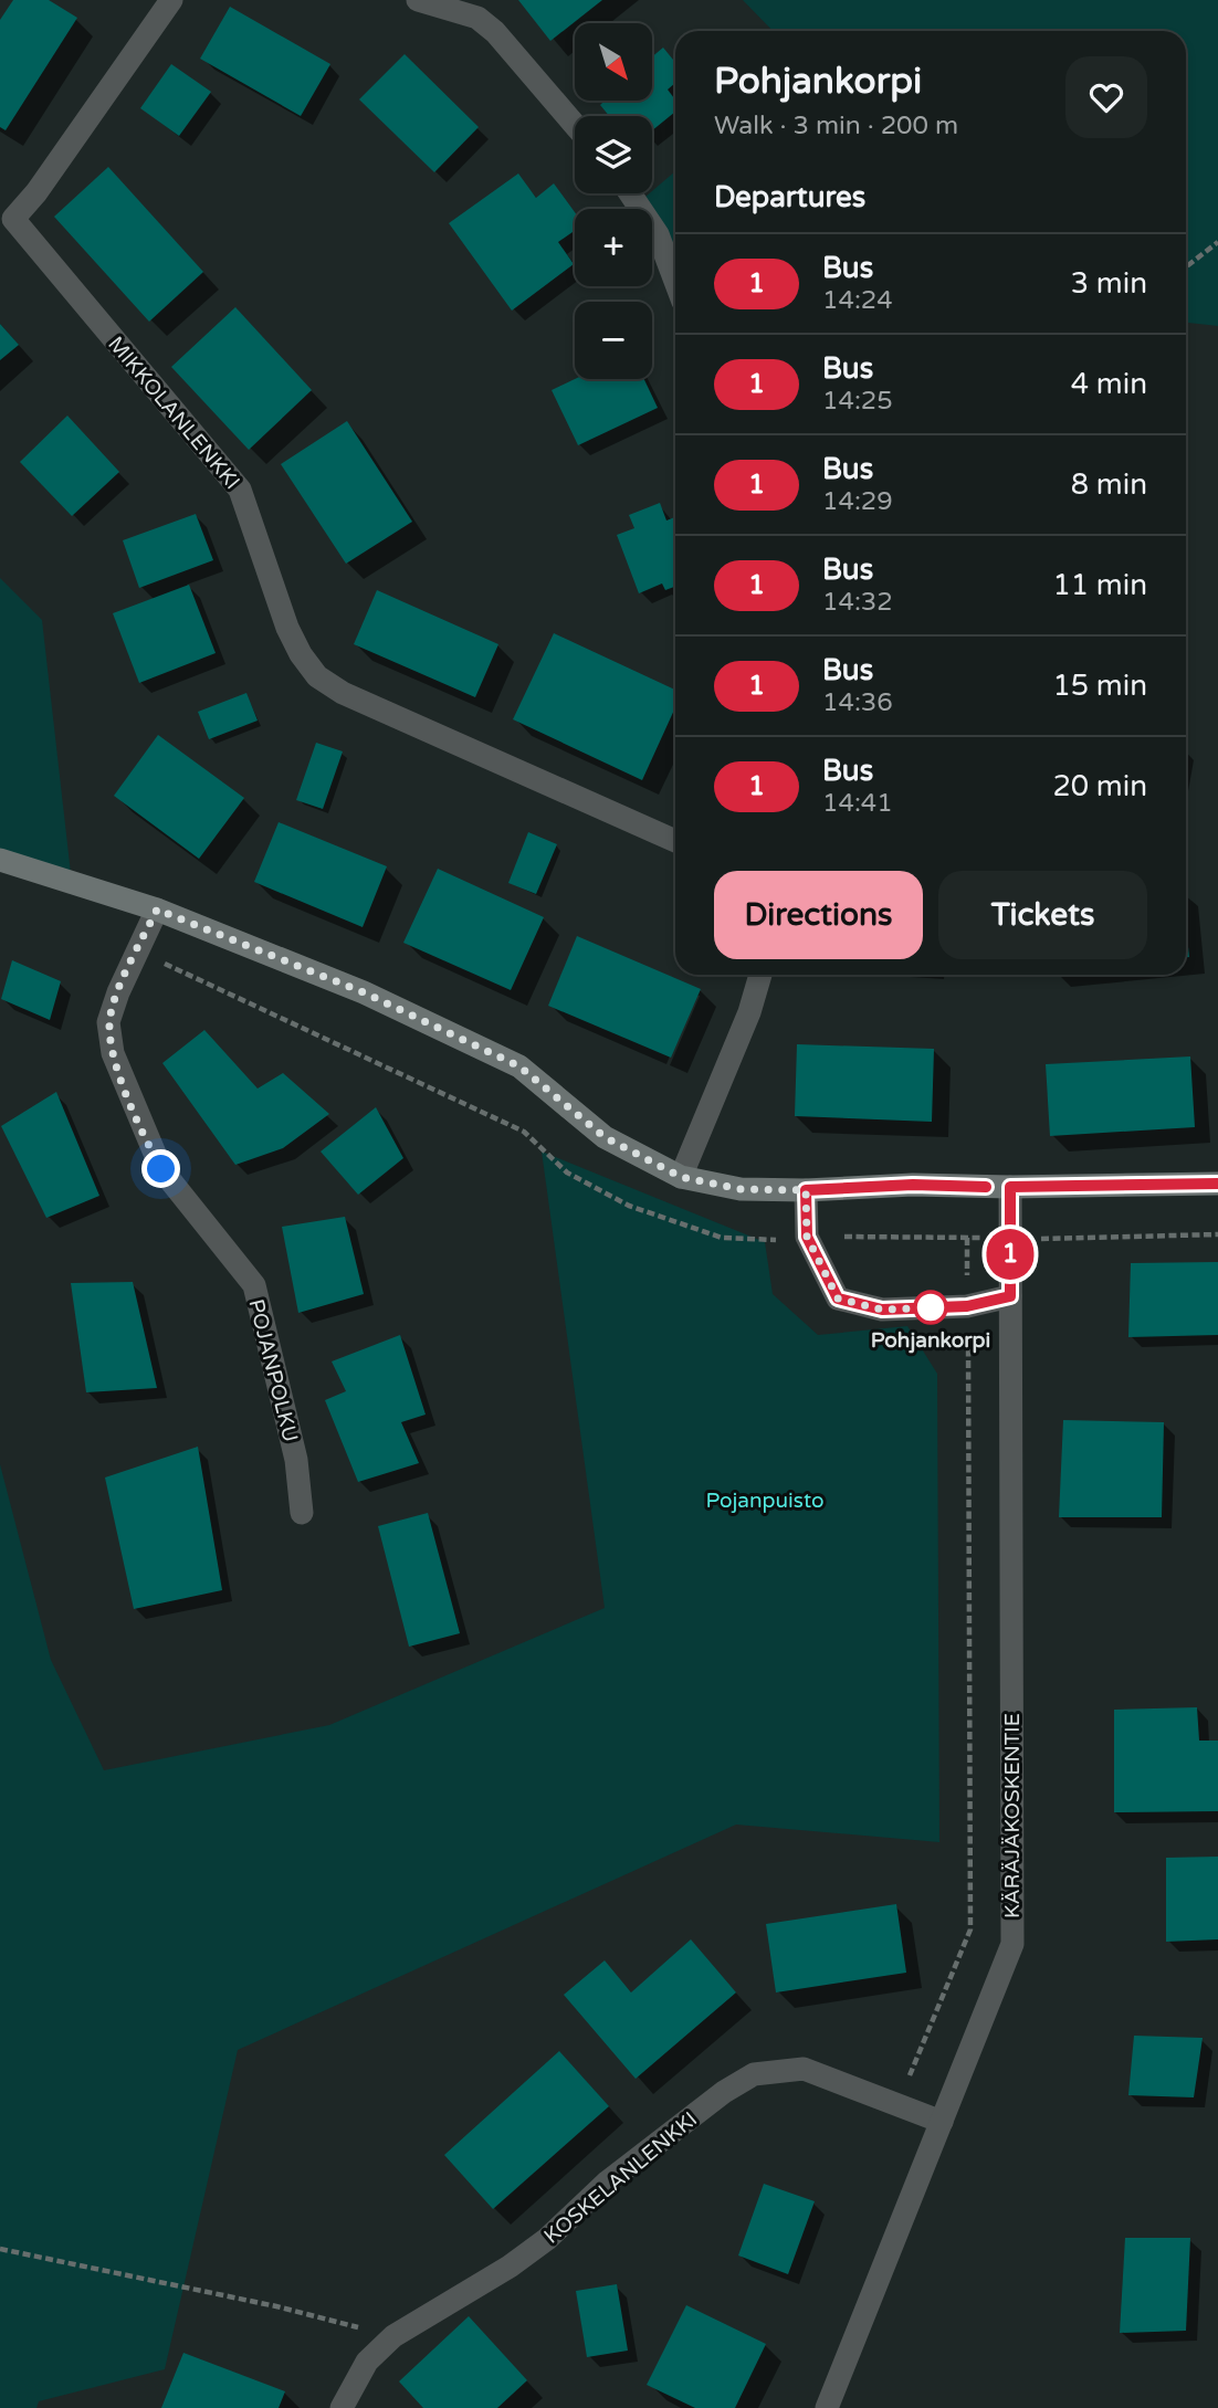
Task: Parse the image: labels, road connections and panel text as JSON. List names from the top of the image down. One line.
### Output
{"streets":{"street":["MIKKOLANLENKKI","POJANPOLKU","KÄRÄJÄKOSKENTIE","KOSKELANLENKKI"]},"crossings":[["KÄRÄJÄKOSKENTIE","KOSKELANLENKKI"]],"parks":["Pojanpuisto"],"places":["Pohjankorpi"],"lines":["bus line 1"],"north":"bottom right","page":{"on_map":"1","map_buttons":["+","−"],"heading":[["Pohjankorpi","Walk · 3 min · 200 m"],"Departures"],"list":[{"mark":"1","name":"Bus","note":"14:24","value":"3 min"},{"mark":"1","name":"Bus","note":"14:25","value":"4 min"},{"mark":"1","name":"Bus","note":"14:29","value":"8 min"},{"mark":"1","name":"Bus","note":"14:32","value":"11 min"},{"mark":"1","name":"Bus","note":"14:36","value":"15 min"},{"mark":"1","name":"Bus","note":"14:41","value":"20 min"}],"buttons":["Directions","Tickets"]}}
